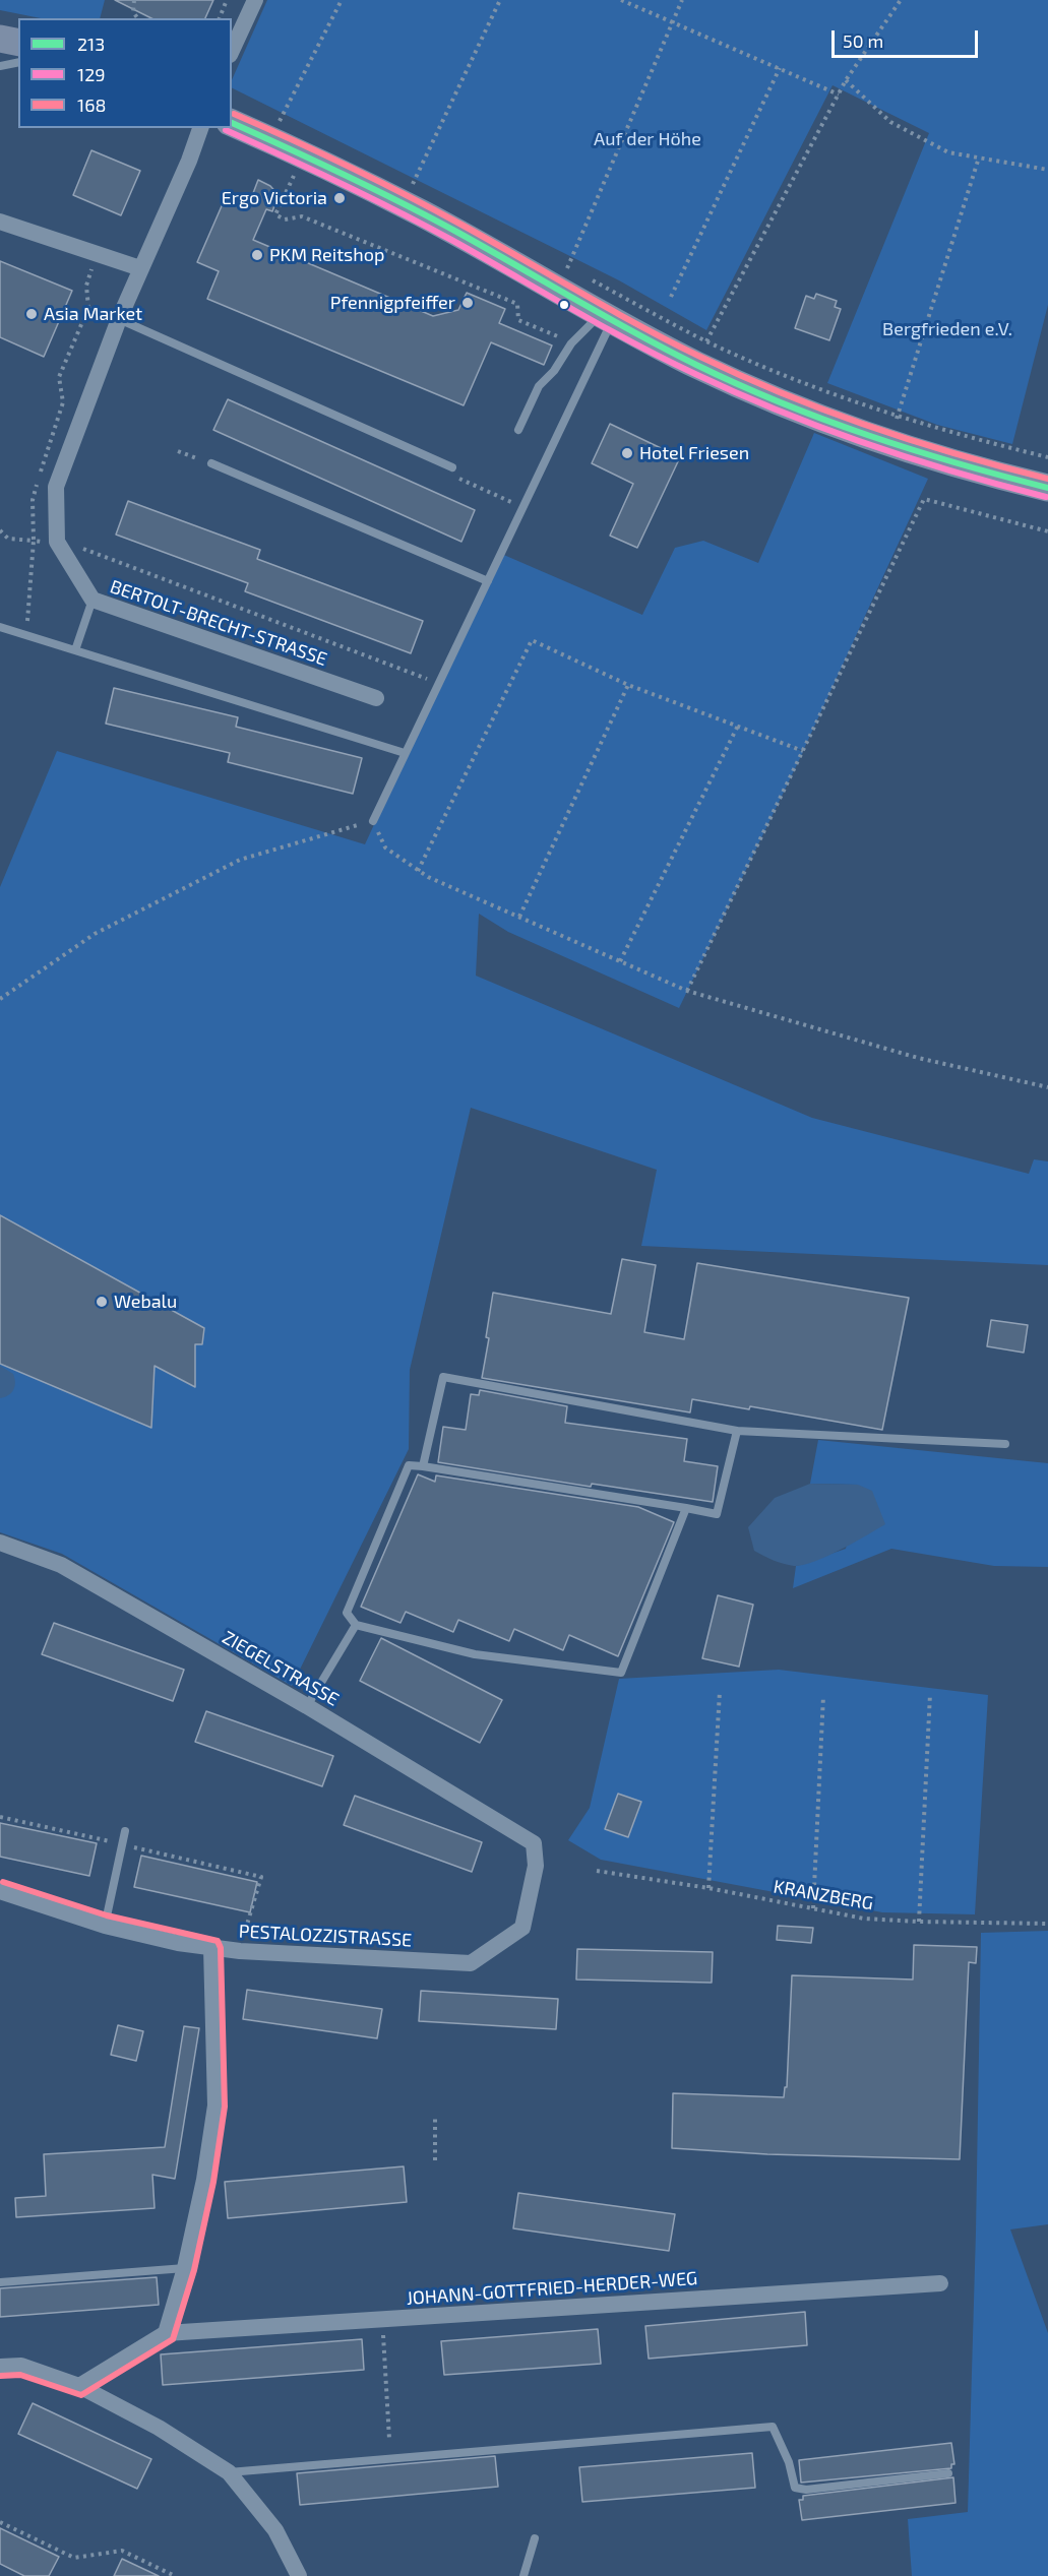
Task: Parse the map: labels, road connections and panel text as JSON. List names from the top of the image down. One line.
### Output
{"streets":{"street":["BERTOLT-BRECHT-STRASSE","ZIEGELSTRASSE","PESTALOZZISTRASSE","JOHANN-GOTTFRIED-HERDER-WEG"],"path":["KRANZBERG"]},"crossings":[["ZIEGELSTRASSE","PESTALOZZISTRASSE"]],"parks":["Auf der Höhe","Bergfrieden e.V."],"places":["Ergo Victoria","PKM Reitshop","Pfennigpfeiffer","Asia Market","Hotel Friesen","Webalu"],"lines":["transit line 168","transit line 213","transit line 129"],"legend":["213","129","168"],"scale_bar":"50 m"}
